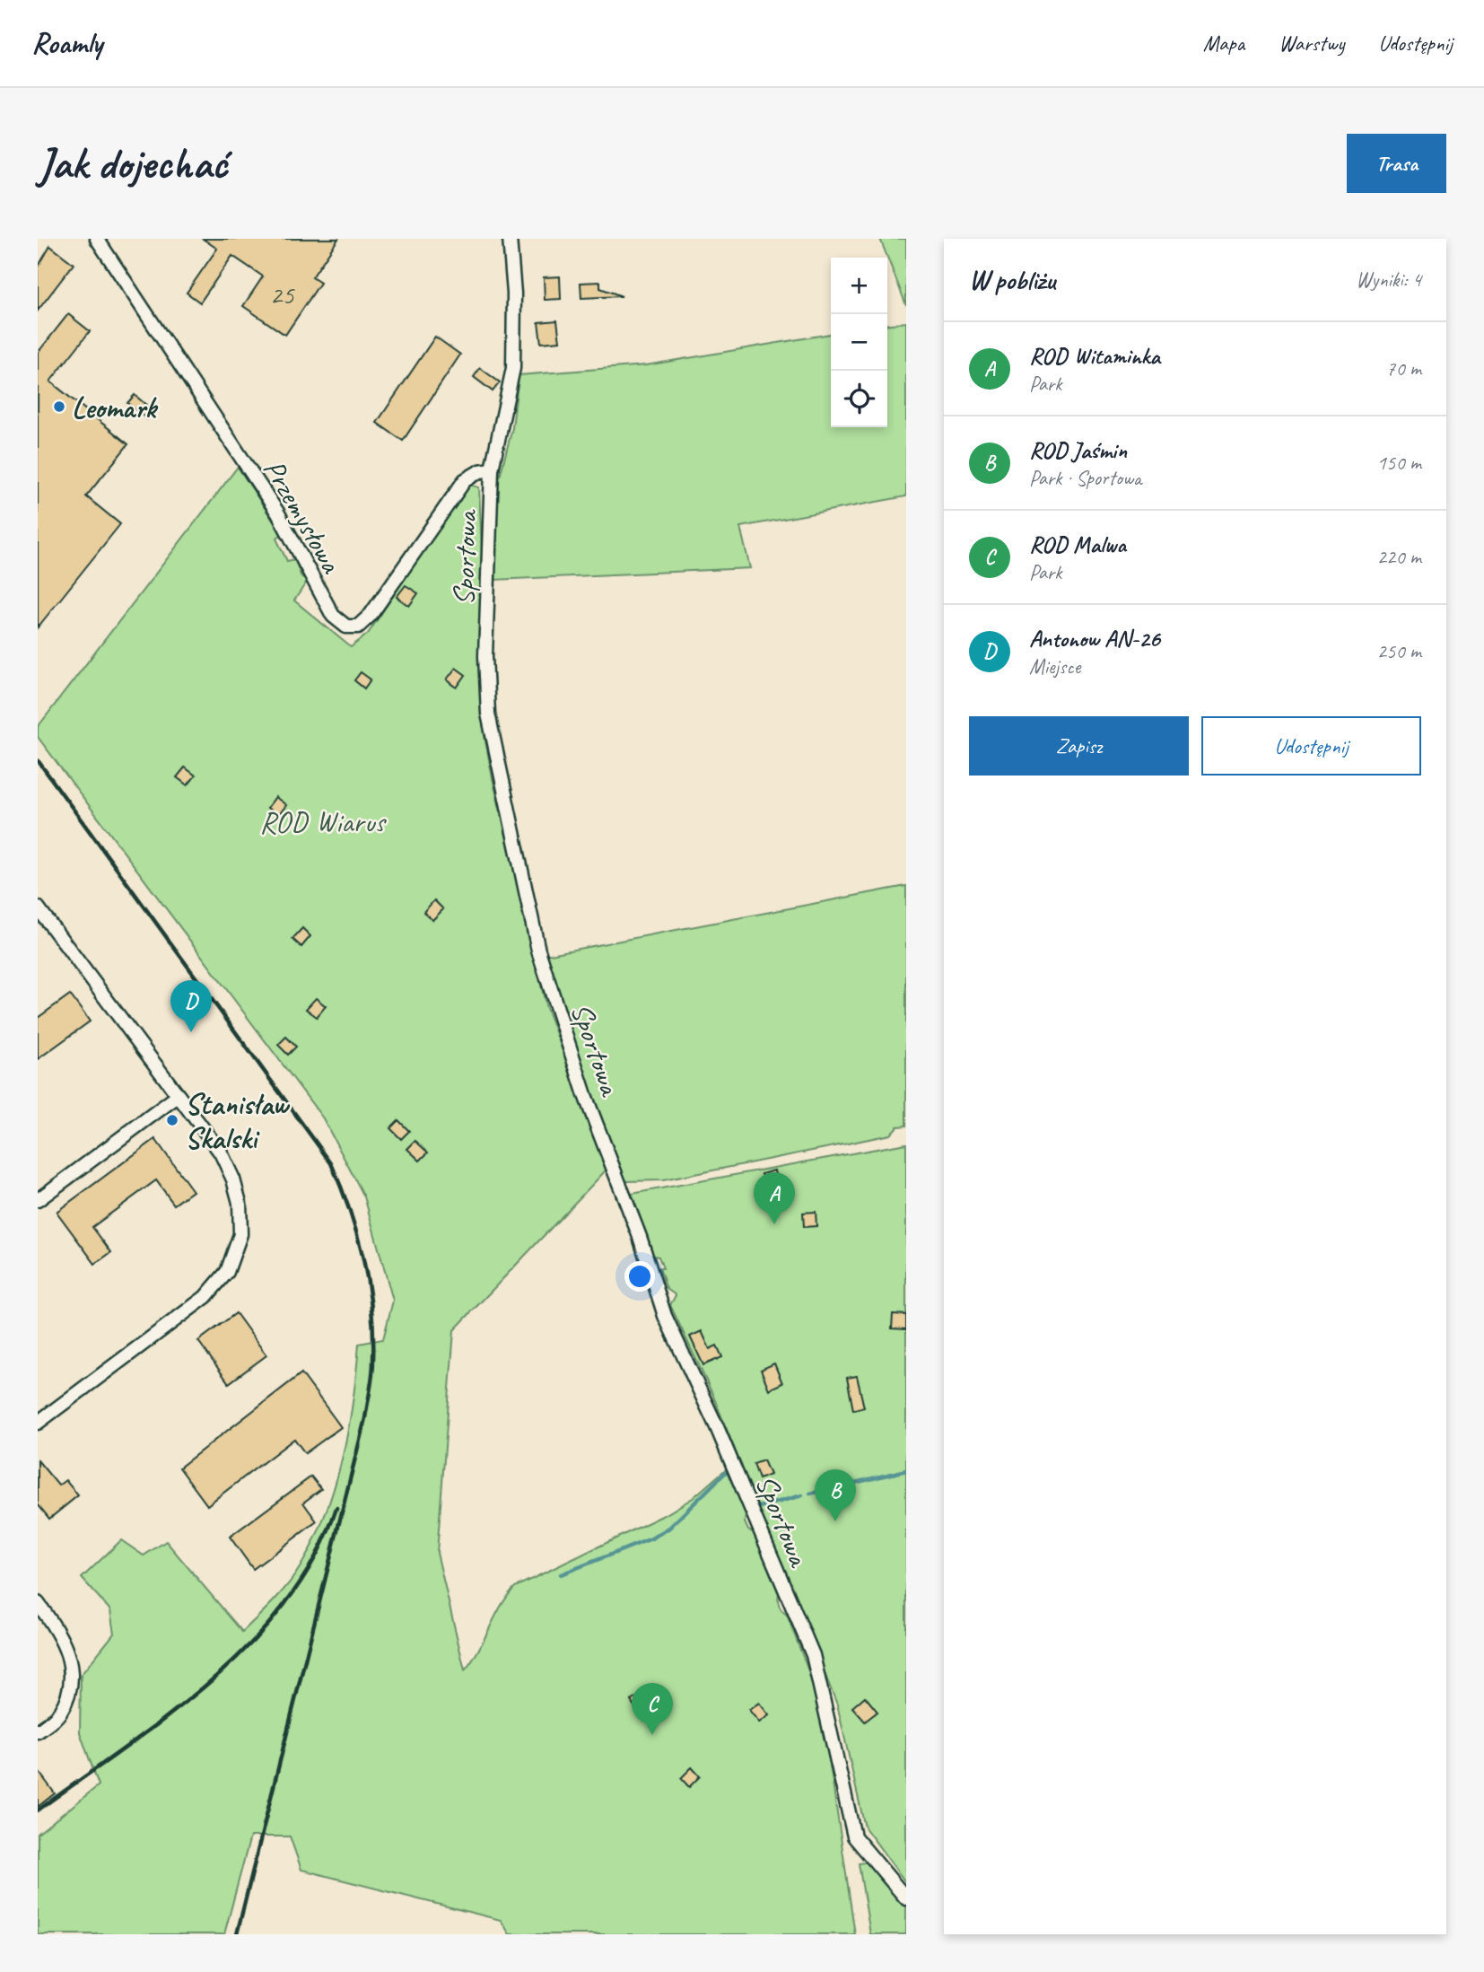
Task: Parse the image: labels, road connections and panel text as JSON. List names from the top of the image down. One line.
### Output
{"streets":{"street":["Przemysłowa","Sportowa"]},"crossings":[["Przemysłowa","Sportowa"]],"parks":["ROD Wiarus"],"places":["Leomark","Stanisław Skalski"],"house_numbers":["25"],"page":{"header":"Roamly","nav":["Mapa","Warstwy","Udostępnij"],"buttons":["Trasa",["Zapisz","Udostępnij"]],"title":"Jak dojechać","heading":["W pobliżu","Wyniki: 4"],"map_buttons":["+","−"],"list":[{"mark":"A","name":"ROD Witaminka","note":"Park","value":"70 m"},{"mark":"B","name":"ROD Jaśmin","note":"Park · Sportowa","value":"150 m"},{"mark":"C","name":"ROD Malwa","note":"Park","value":"220 m"},{"mark":"D","name":"Antonow AN-26","note":"Miejsce","value":"250 m"}],"pins":["D","A","B","C"]}}
